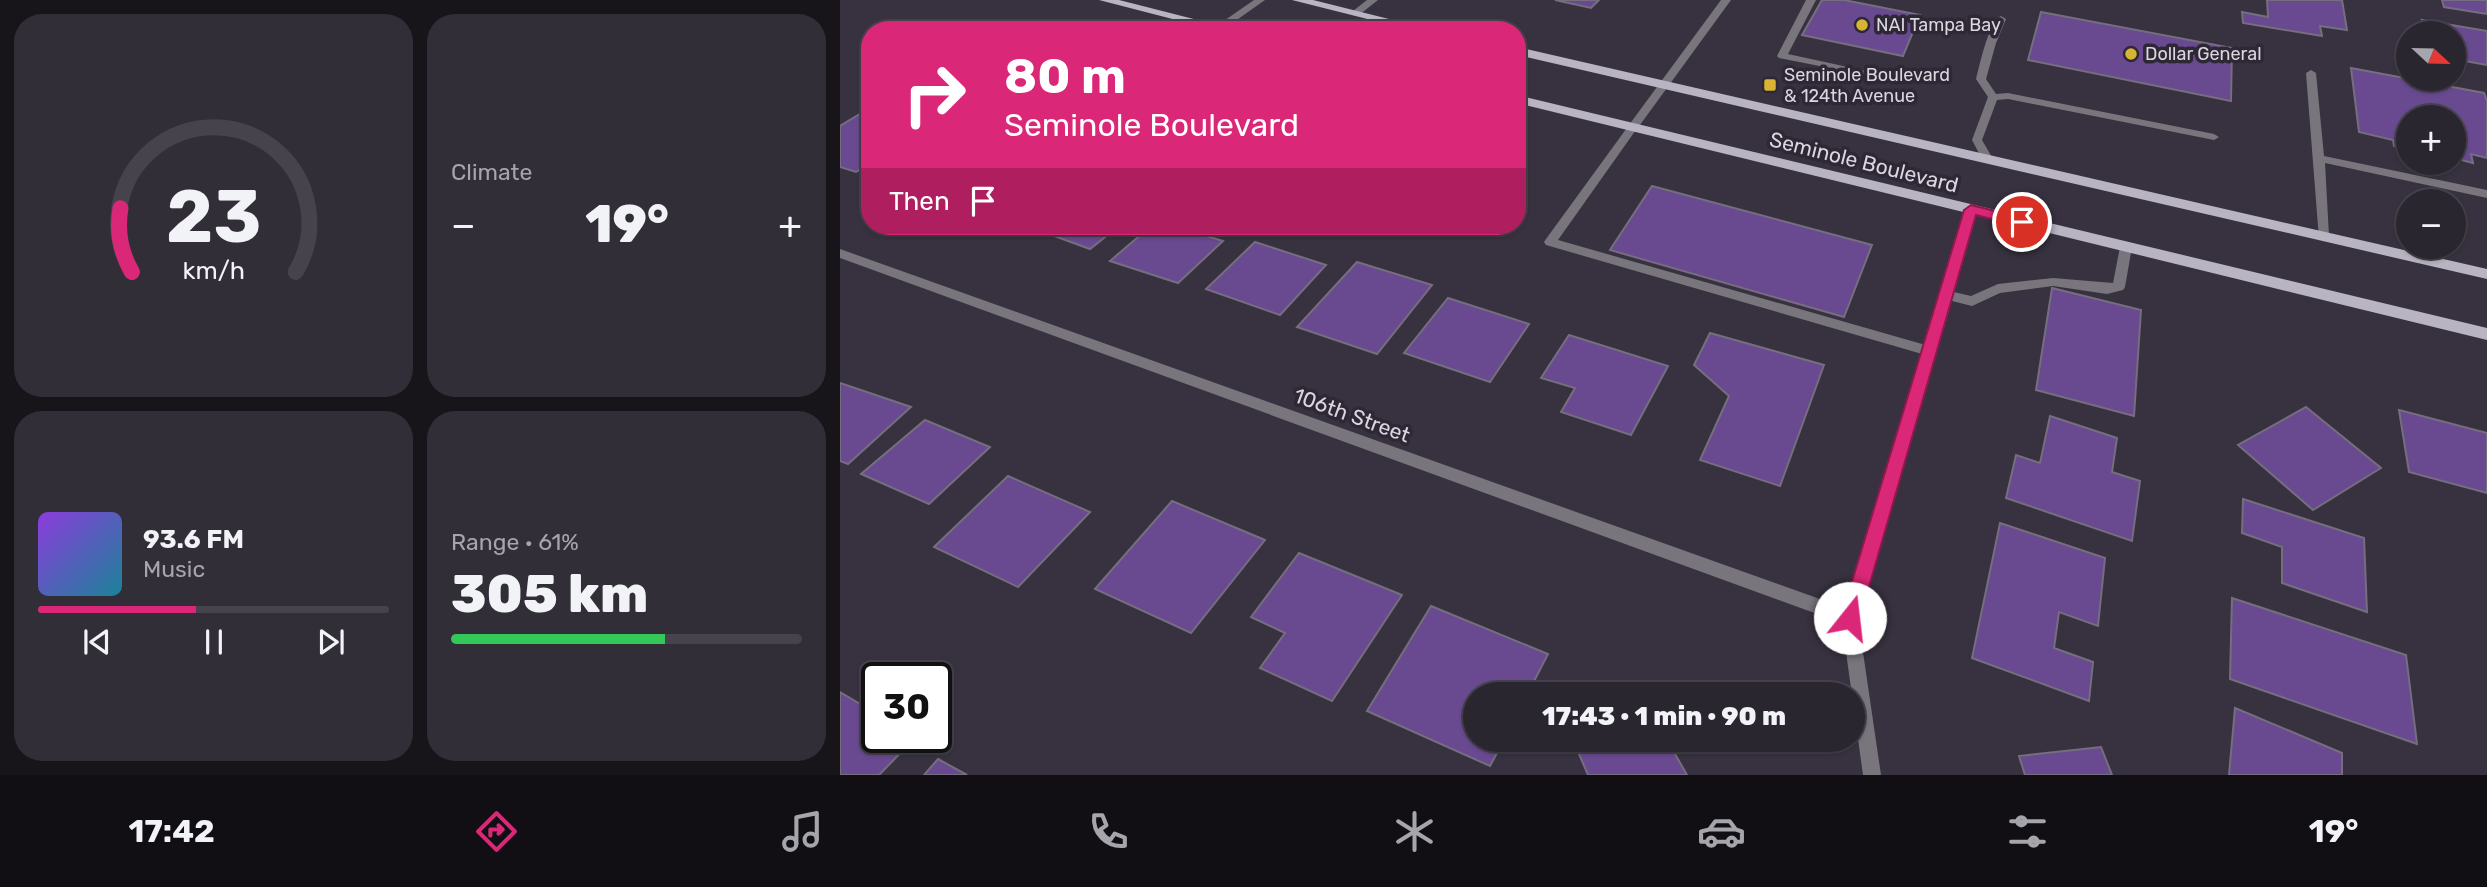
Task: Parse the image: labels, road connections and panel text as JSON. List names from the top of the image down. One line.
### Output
{"streets":{"main road":["Seminole Boulevard"],"street":["106th Street"]},"places":{"other":["NAI Tampa Bay","Dollar General"],"transit":["Seminole Boulevard & 124th Avenue"]},"north":"right","page":{"tile":["Climate",["Range · 61%","305 km"]],"map_buttons":["+","−"],"turn":["80 m","Seminole Boulevard"],"then":"Then","heat":["−","19°","+"],"song":["93.6 FM","Music"],"limit":"30","trip":"17:43 · 1 min · 90 m","tabs":["17:42","19°"],"gauge":["23","km/h"]}}
